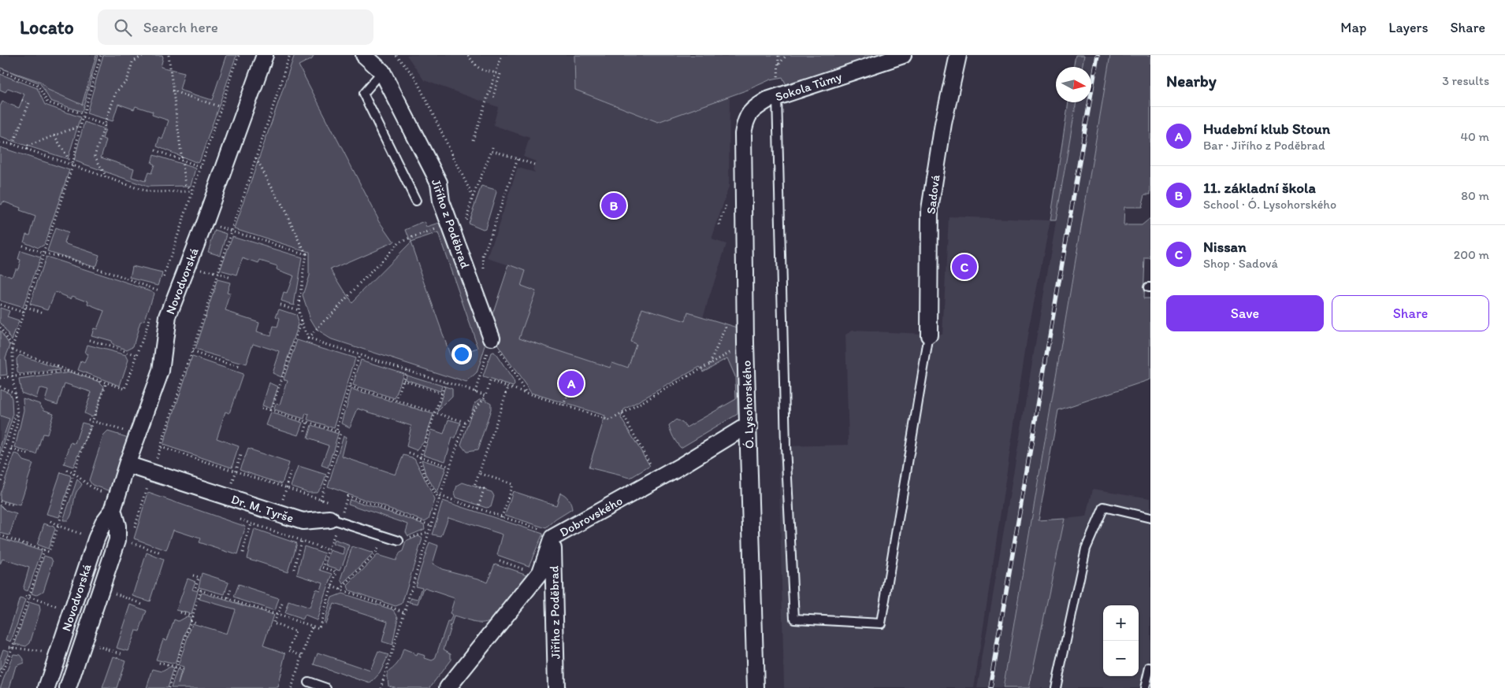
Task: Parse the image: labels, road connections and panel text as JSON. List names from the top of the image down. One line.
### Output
{"streets":{"street":["Sokola Tůmy","Sadová","Jiřího z Poděbrad","Novodvorská","Ó. Lysohorského","Dr. M. Tyrše","Dobrovského"]},"crossings":[["Sokola Tůmy","Ó. Lysohorského"],["Jiřího z Poděbrad","Dobrovského"],["Novodvorská","Dr. M. Tyrše"],["Ó. Lysohorského","Dobrovského"]],"north":"right","page":{"header":"Locato","search":"Search here","nav":["Map","Layers","Share"],"heading":["Nearby","3 results"],"list":[{"mark":"A","name":"Hudební klub Stoun","note":"Bar · Jiřího z Poděbrad","value":"40 m"},{"mark":"B","name":"11. základní škola","note":"School · Ó. Lysohorského","value":"80 m"},{"mark":"C","name":"Nissan","note":"Shop · Sadová","value":"200 m"}],"pins":["B","C","A"],"buttons":["Save","Share"],"map_buttons":["+","−"]}}
